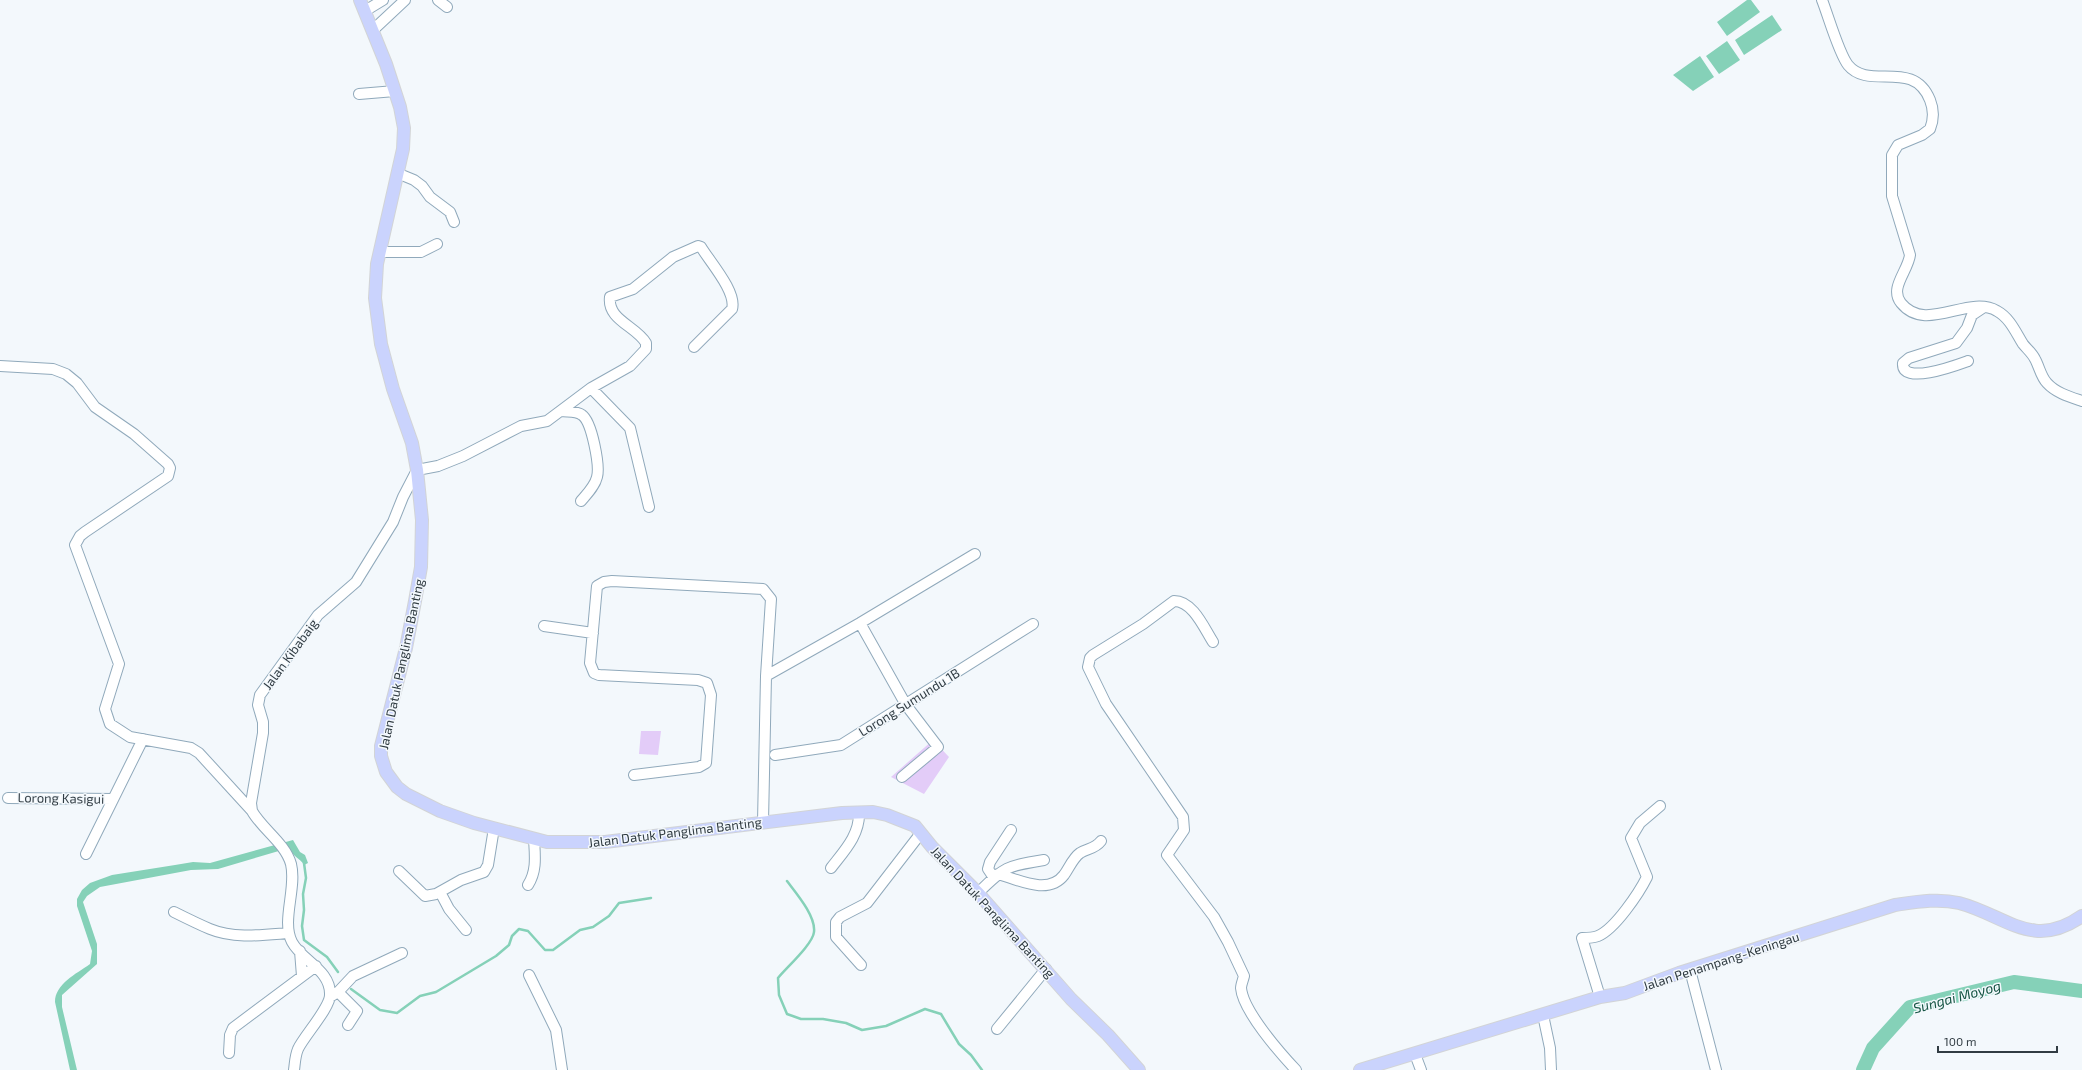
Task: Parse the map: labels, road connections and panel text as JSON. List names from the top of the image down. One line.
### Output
{"streets":{"main road":["Jalan Datuk Panglima Banting","Jalan Penampang-Keningau"],"street":["Jalan Kibabaig","Lorong Sumundu 1B","Lorong Kasigui"]},"crossings":[["Jalan Kibabaig","Jalan Datuk Panglima Banting"]],"water":["Sungai Moyog"],"scale_bar":"100 m"}
